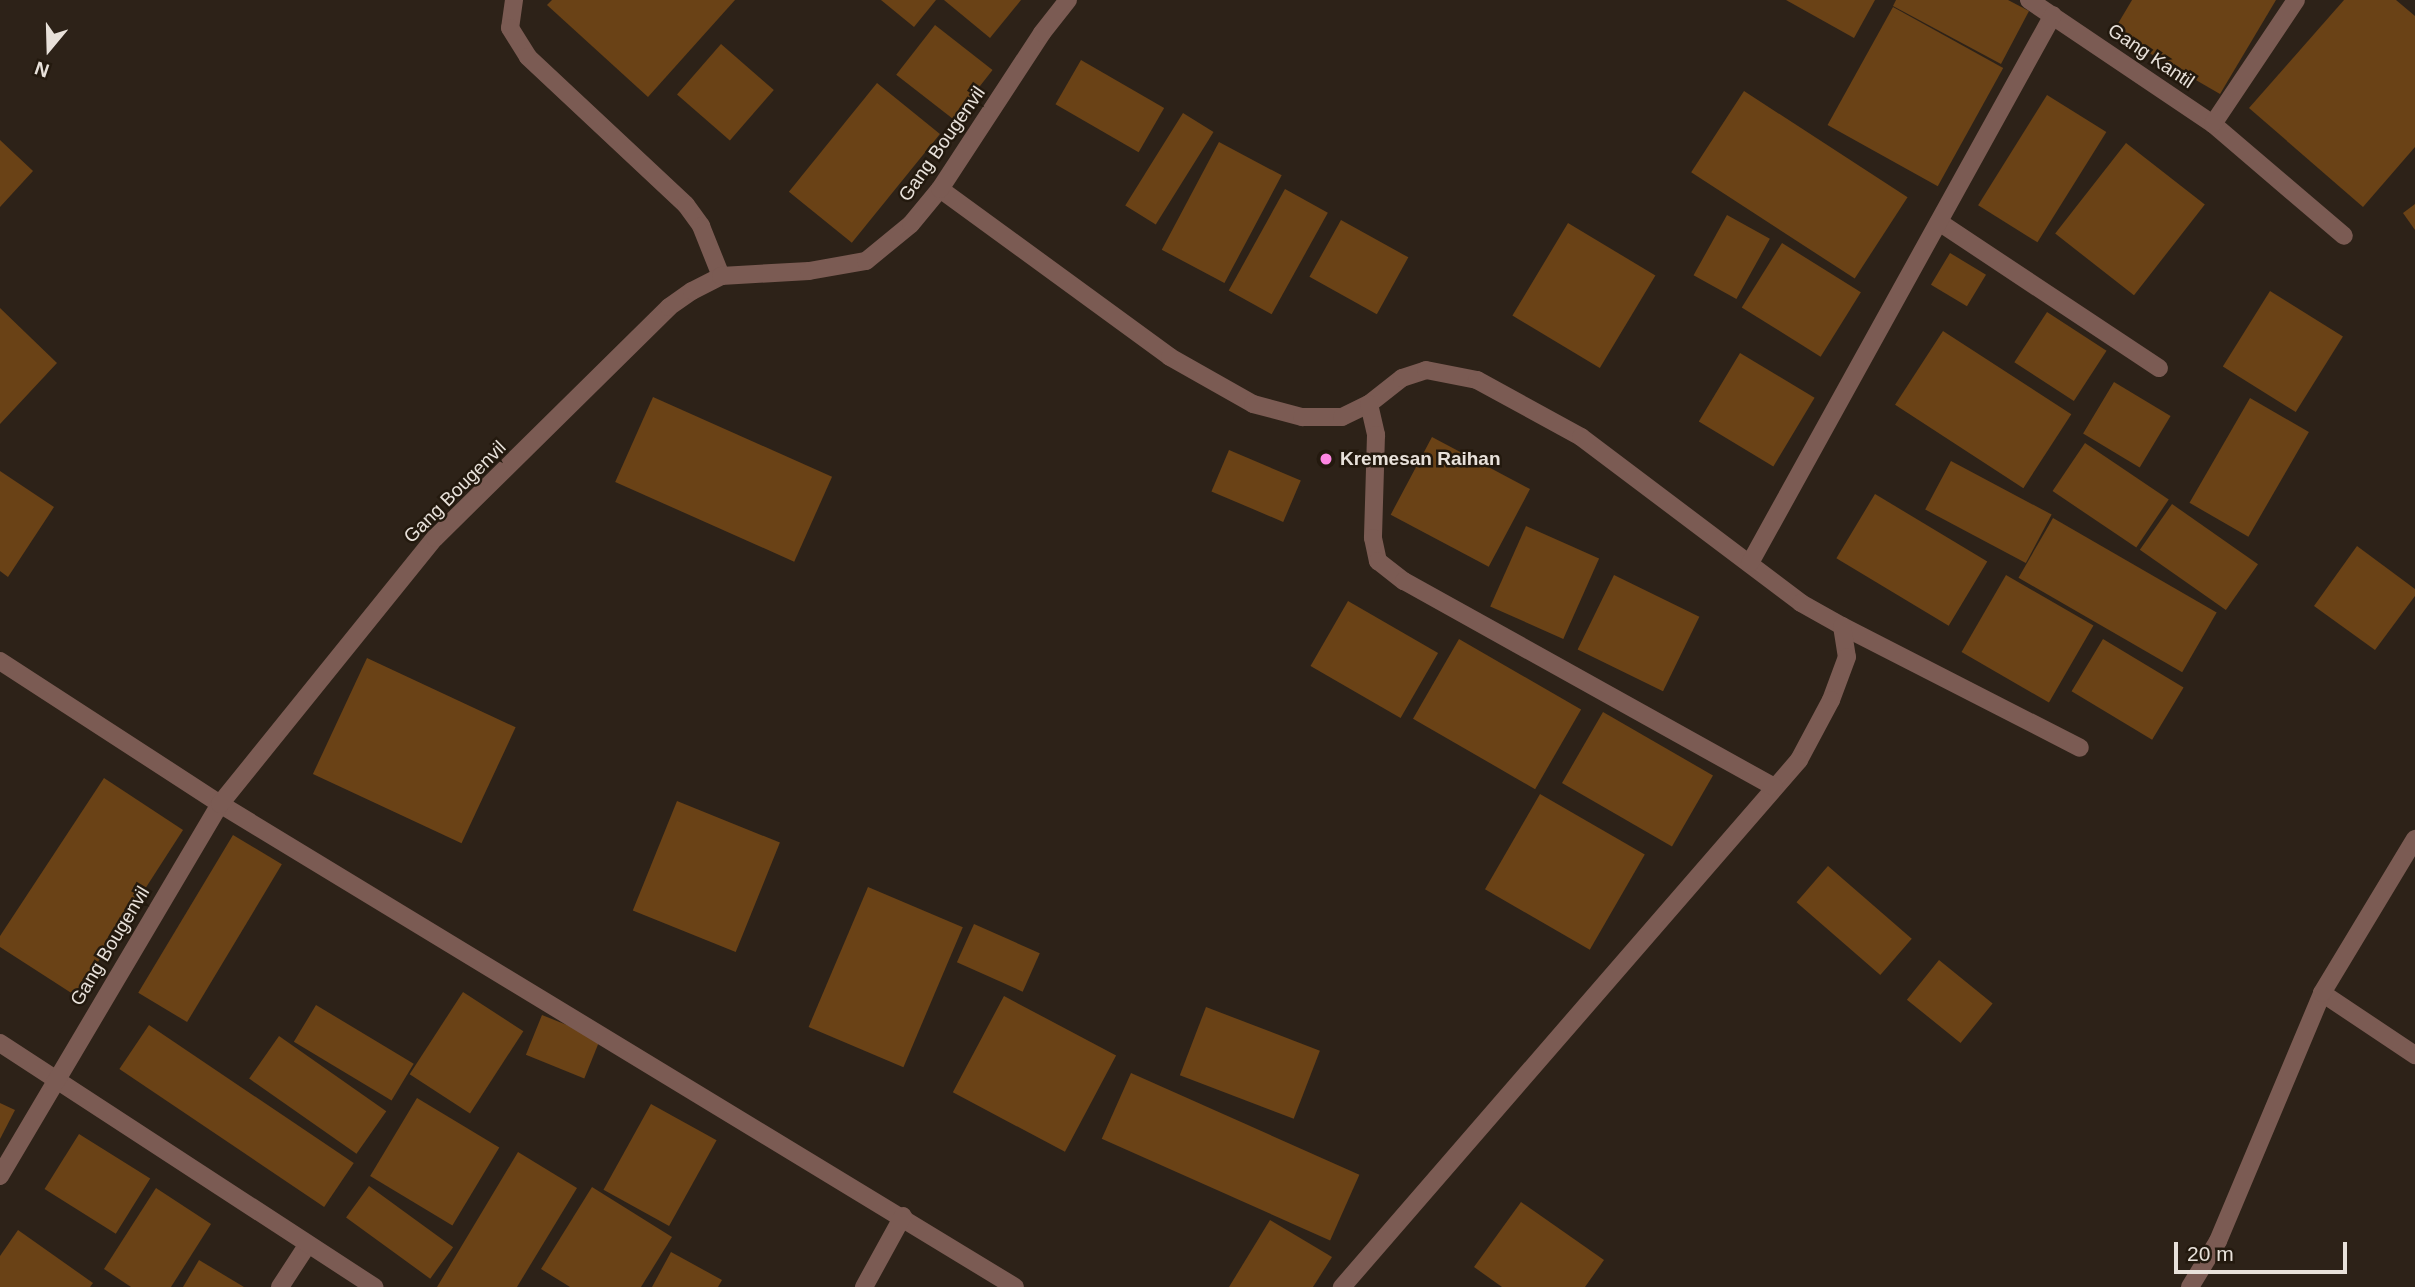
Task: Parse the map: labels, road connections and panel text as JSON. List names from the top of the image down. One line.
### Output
{"streets":{"street":["Gang Kantil","Gang Bougenvil"]},"places":["Kremesan Raihan"],"scale_bar":"20 m","north":"bottom"}
